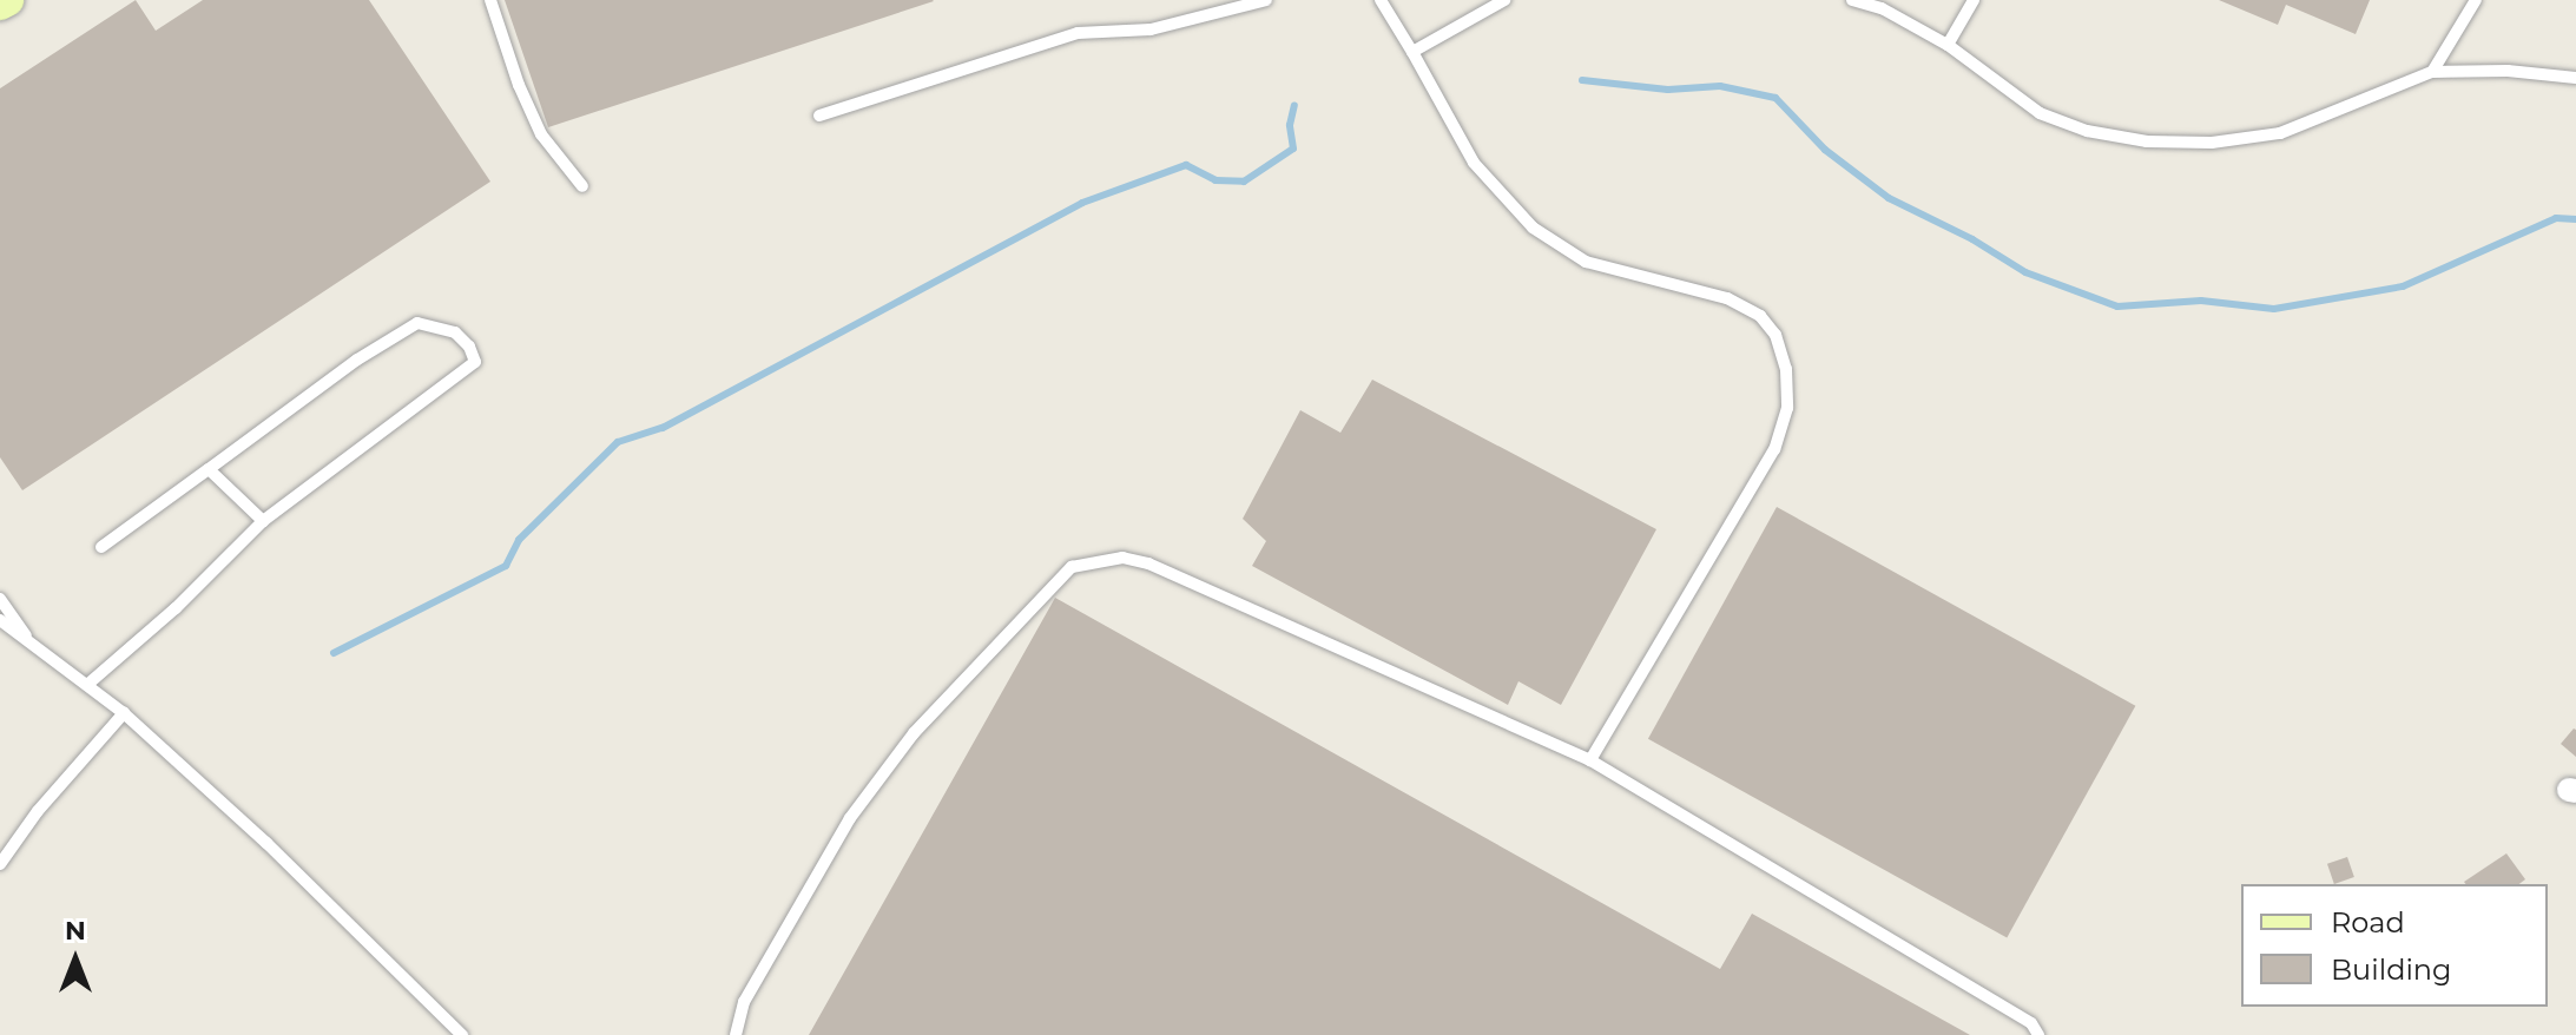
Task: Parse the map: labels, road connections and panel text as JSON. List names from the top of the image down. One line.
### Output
{"legend":["Road","Building"],"north":"top"}
